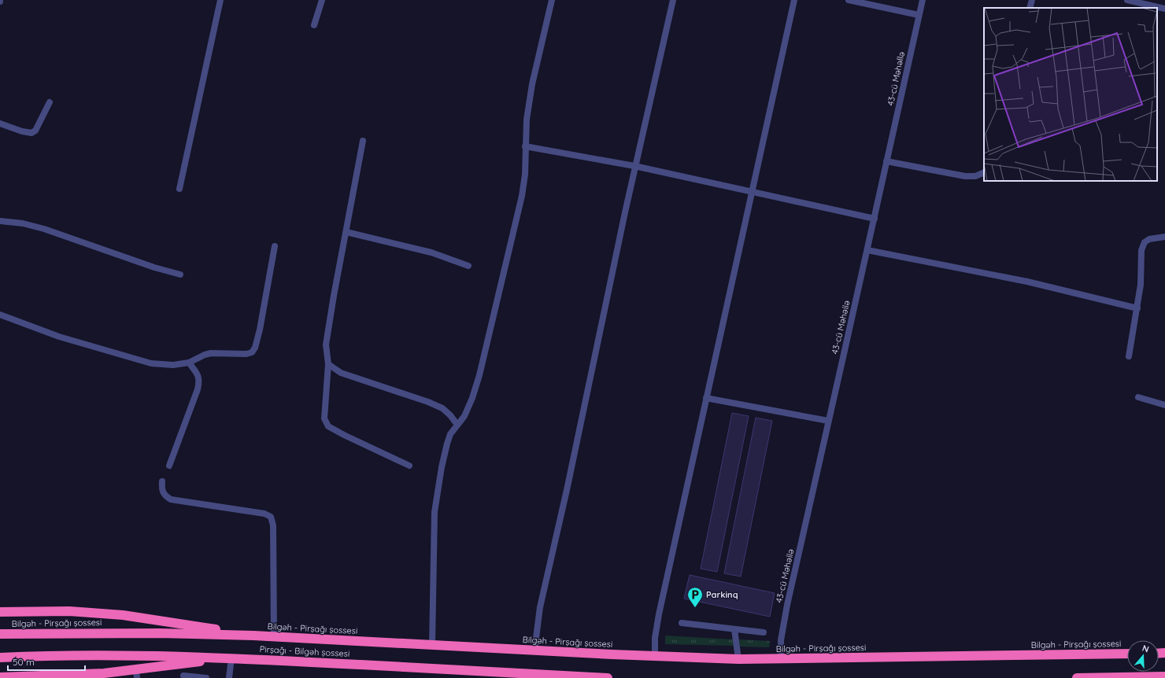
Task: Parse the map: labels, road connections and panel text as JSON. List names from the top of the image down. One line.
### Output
{"streets":{"highway":["Bilgəh - Pirşağı şossesi","Pirşağı - Bilgəh şossesi"],"street":["43-cü Məhəllə"]},"crossings":[["43-cü Məhəllə","Bilgəh - Pirşağı şossesi"]],"places":{"parking":["Parkinq"]},"scale_bar":"50 m","north":"top"}
